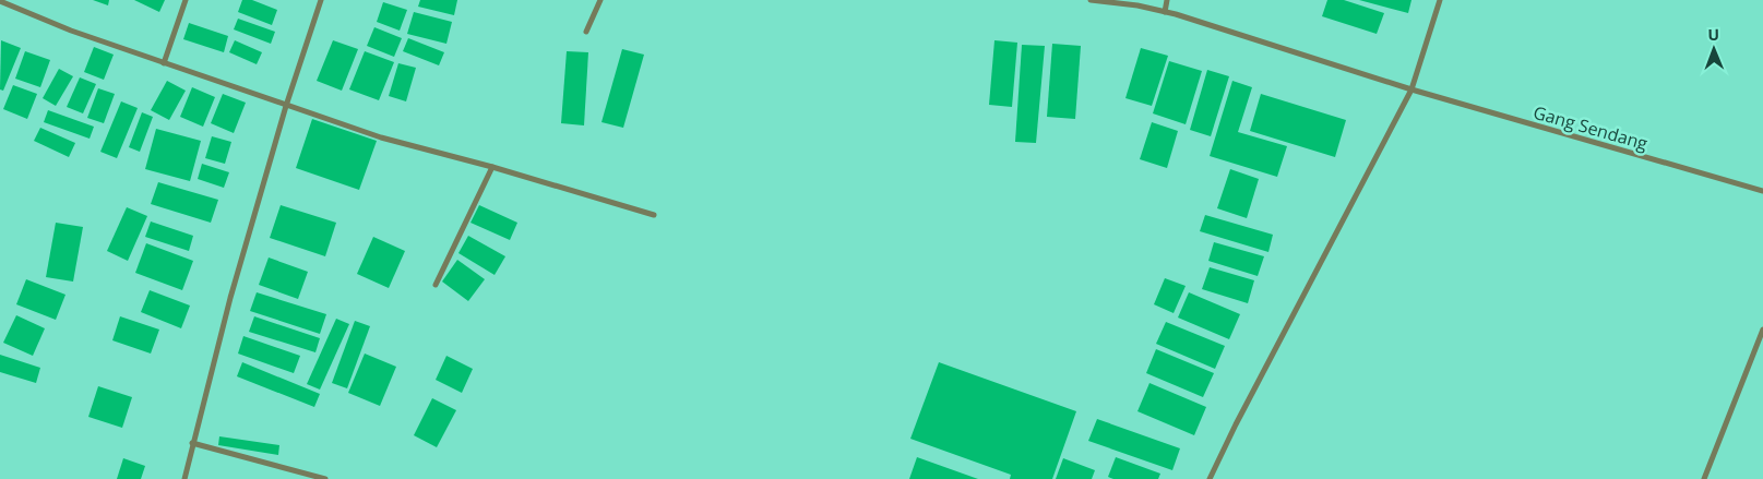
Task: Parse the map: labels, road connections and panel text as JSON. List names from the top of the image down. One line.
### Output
{"streets":{"street":["Gang Sendang"]},"north":"top"}
